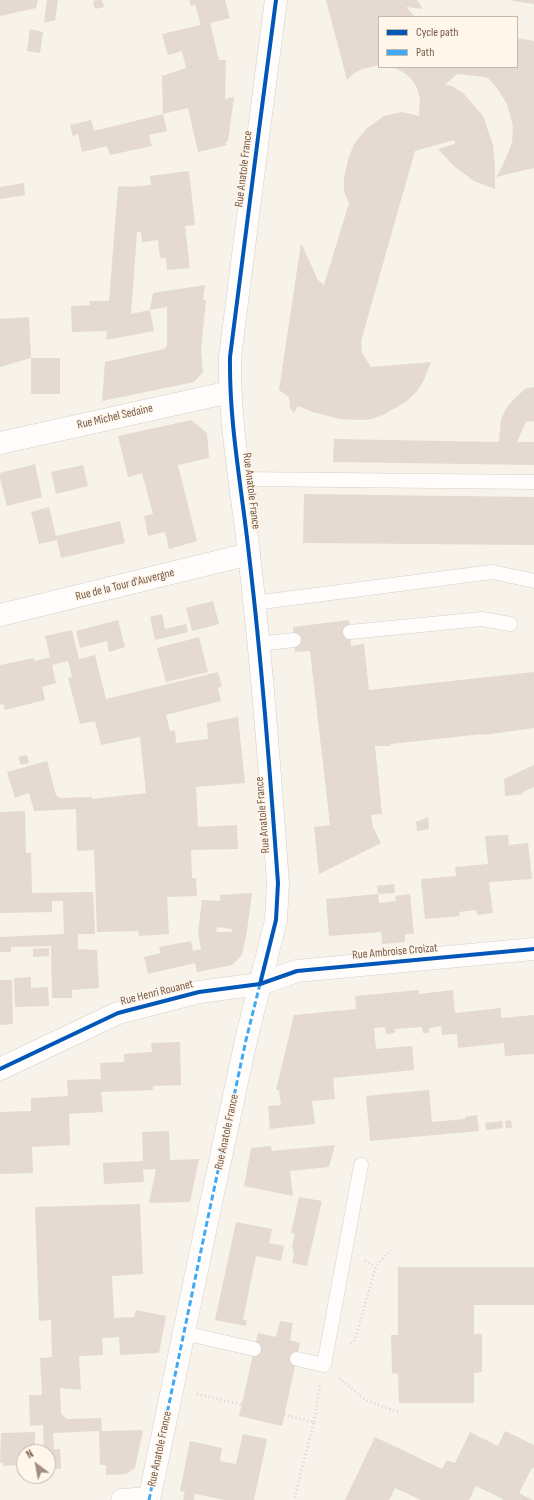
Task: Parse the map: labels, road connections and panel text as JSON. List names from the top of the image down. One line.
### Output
{"streets":{"street":["Rue Anatole France","Rue Michel Sedaine","Rue de la Tour d'Auvergne","Rue Ambroise Croizat","Rue Henri Rouanet"]},"crossings":[["Rue Anatole France","Rue Michel Sedaine"],["Rue Anatole France","Rue de la Tour d'Auvergne"],["Rue Anatole France","Rue Ambroise Croizat"],["Rue Anatole France","Rue Henri Rouanet"],["Rue Ambroise Croizat","Rue Henri Rouanet"]],"legend":["Cycle path","Path"],"north":"top left"}
